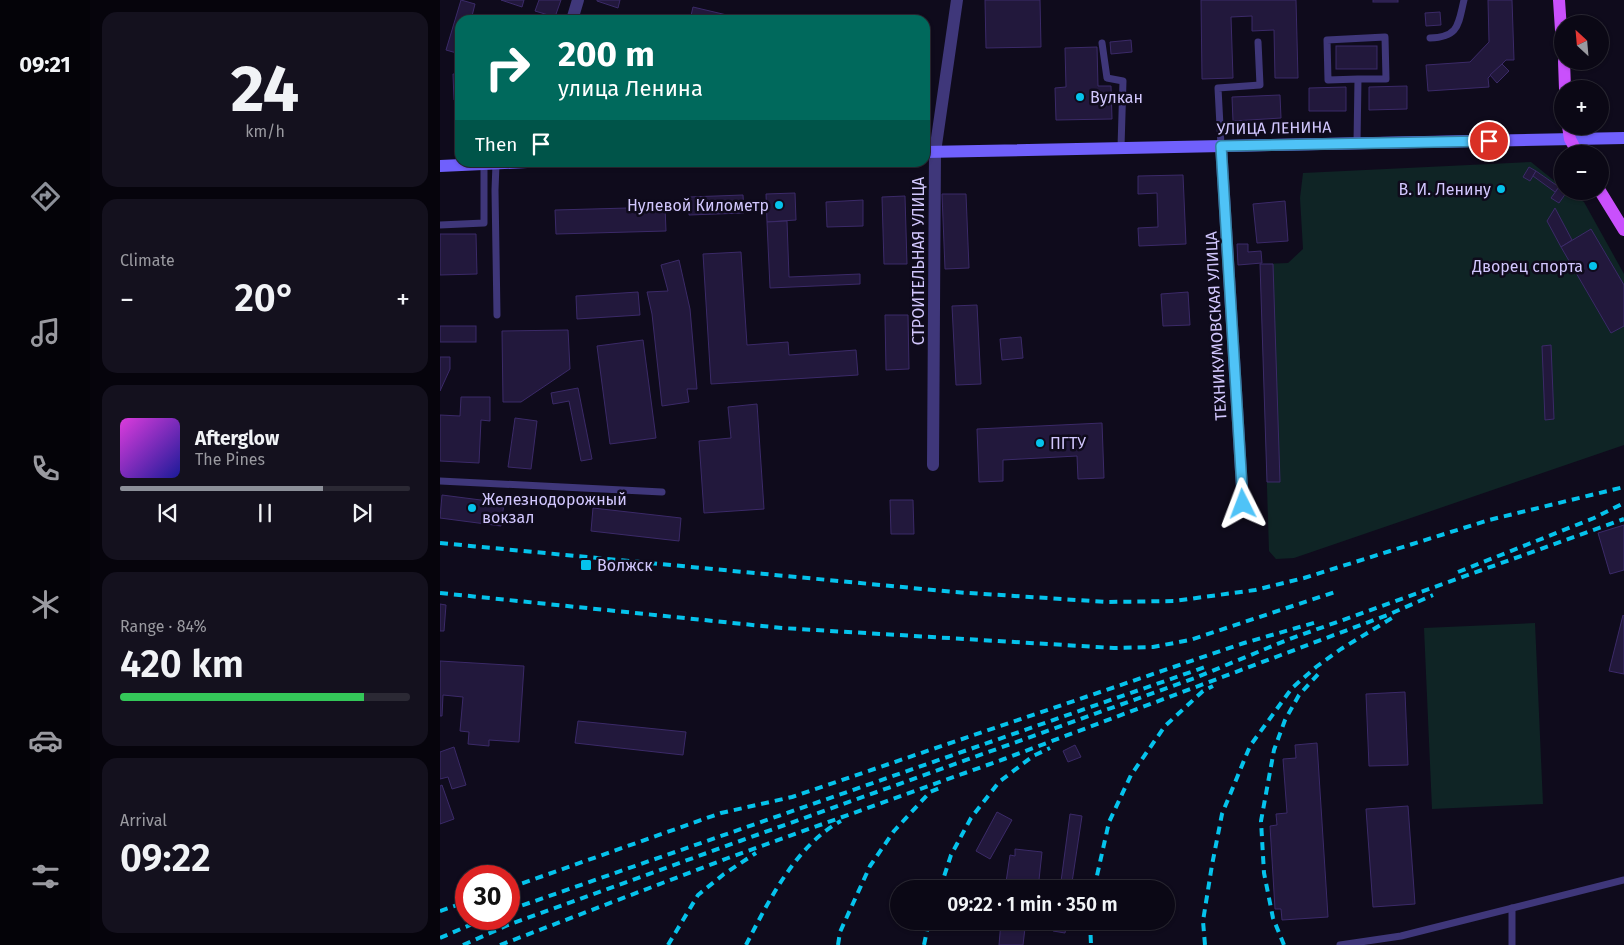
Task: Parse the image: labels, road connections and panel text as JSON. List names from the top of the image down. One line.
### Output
{"streets":{"main road":["УЛИЦА ЛЕНИНА"],"street":["СТРОИТЕЛЬНАЯ УЛИЦА","ТЕХНИКУМОВСКАЯ УЛИЦА"]},"crossings":[["УЛИЦА ЛЕНИНА","СТРОИТЕЛЬНАЯ УЛИЦА"],["УЛИЦА ЛЕНИНА","ТЕХНИКУМОВСКАЯ УЛИЦА"]],"places":{"other":["Вулкан","В. И. Ленину","Нулевой Километр","Дворец спорта","ПГТУ","Железнодорожный вокзал"],"transit":["Волжск"]},"north":"top left","page":{"tabs":"09:21","tile":[["24","km/h"],"Climate",["Range · 84%","420 km"],["Arrival","09:22"]],"map_buttons":["+","−"],"turn":["200 m","улица Ленина"],"then":"Then","heat":["−","20°","+"],"song":["Afterglow","The Pines"],"limit":"30","trip":"09:22 · 1 min · 350 m"}}
